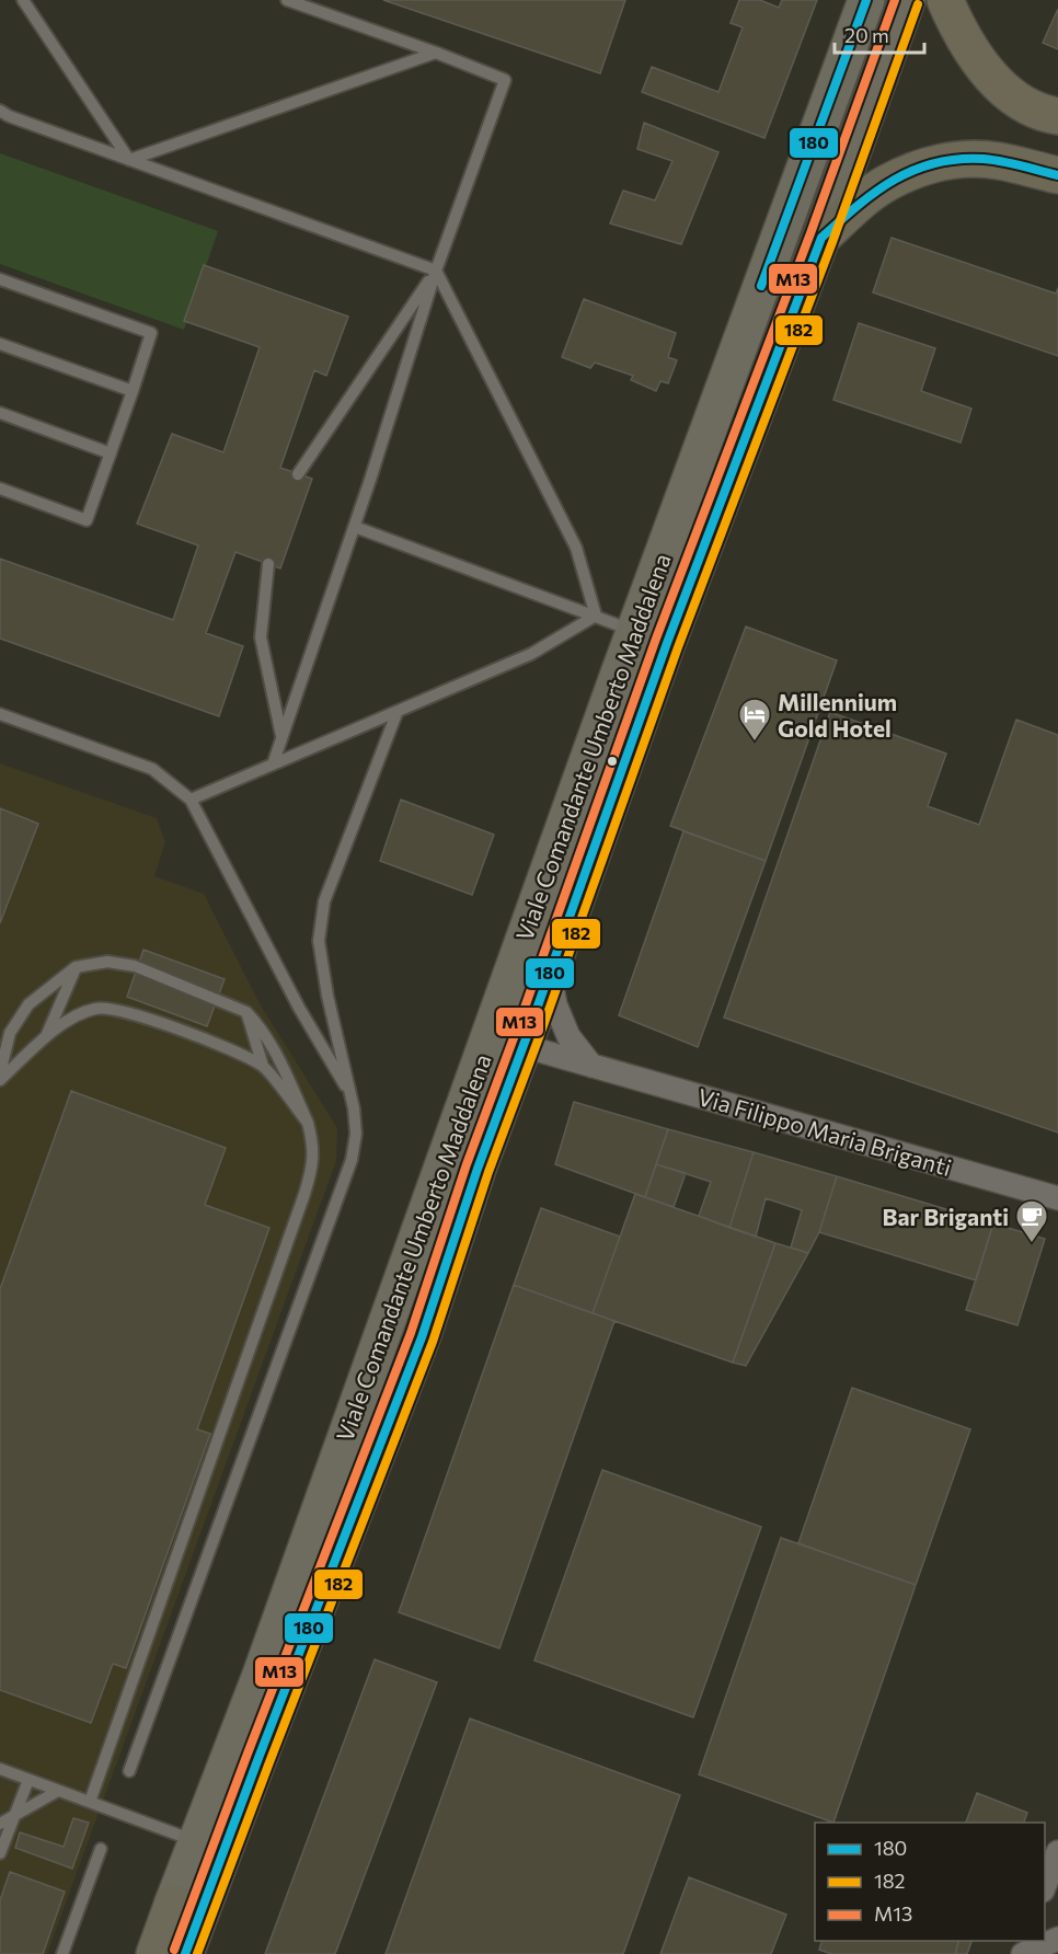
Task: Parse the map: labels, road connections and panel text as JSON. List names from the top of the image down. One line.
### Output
{"streets":{"main road":["Viale Comandante Umberto Maddalena"],"street":["Via Filippo Maria Briganti"]},"crossings":[["Viale Comandante Umberto Maddalena","Via Filippo Maria Briganti"]],"places":{"hotel":["Millennium Gold Hotel"],"cafe":["Bar Briganti"]},"lines":["transit line 180","transit line M13","transit line 182"],"legend":["180","182","M13"],"scale_bar":"20 m"}
